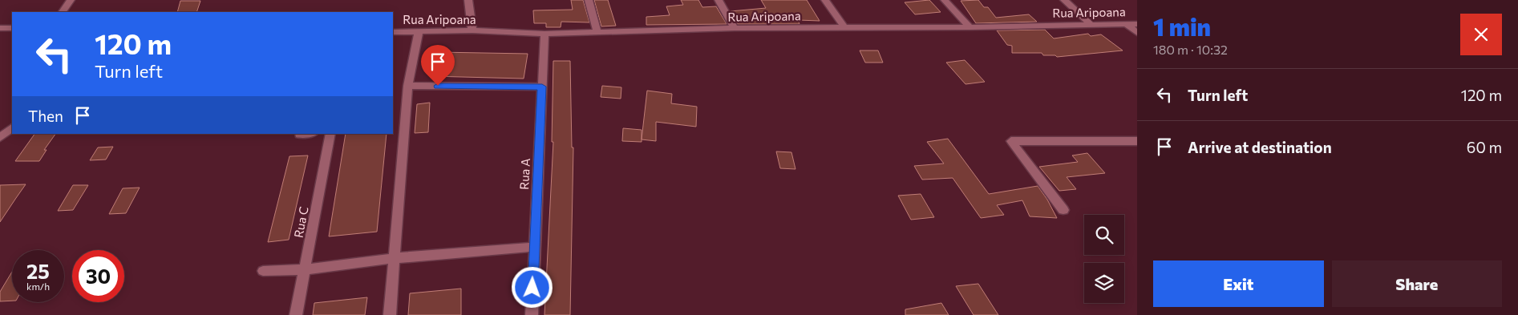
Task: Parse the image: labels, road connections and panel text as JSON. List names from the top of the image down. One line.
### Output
{"streets":{"street":["Rua Aripoana","Rua A","Rua C"]},"crossings":[["Rua Aripoana","Rua A"]],"page":{"heading":["1 min","180 m · 10:32"],"turn":["120 m","Turn left"],"list":[{"name":"Turn left","value":"120 m"},{"name":"Arrive at destination","value":"60 m"}],"then":"Then","speed":"25 km/h","limit":"30","buttons":["Exit","Share"]}}
